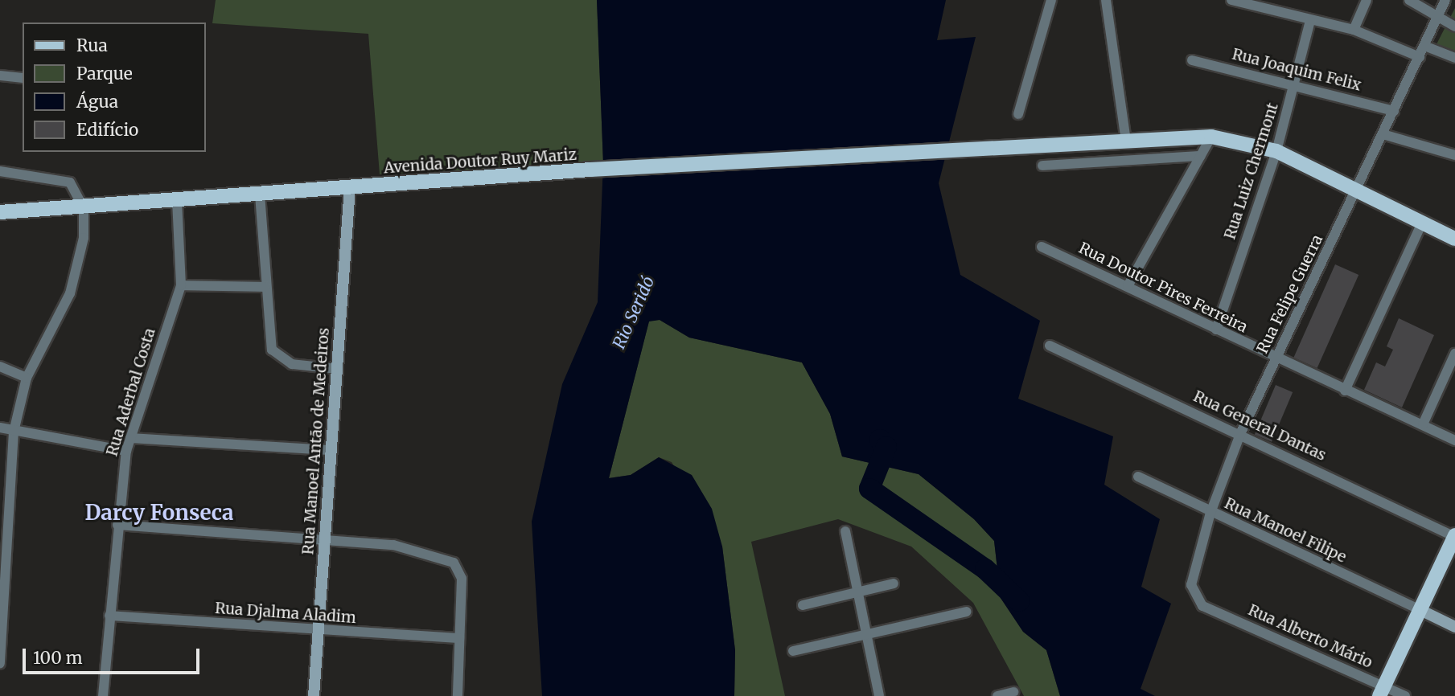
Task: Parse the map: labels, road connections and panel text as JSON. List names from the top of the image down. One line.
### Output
{"streets":{"main road":["Avenida Doutor Ruy Mariz"],"street":["Rua Joaquim Felix","Rua Luiz Chermont","Rua Doutor Pires Ferreira","Rua Felipe Guerra","Rua Aderbal Costa","Rua General Dantas","Rua Manoel Antão de Medeiros","Rua Manoel Filipe","Rua Djalma Aladim","Rua Alberto Mário"]},"crossings":[["Rua Joaquim Felix","Rua Luiz Chermont"],["Rua Joaquim Felix","Rua Felipe Guerra"],["Avenida Doutor Ruy Mariz","Rua Luiz Chermont"],["Avenida Doutor Ruy Mariz","Rua Felipe Guerra"],["Avenida Doutor Ruy Mariz","Rua Aderbal Costa"],["Avenida Doutor Ruy Mariz","Rua Manoel Antão de Medeiros"],["Rua Luiz Chermont","Rua Doutor Pires Ferreira"],["Rua Doutor Pires Ferreira","Rua Felipe Guerra"],["Rua Felipe Guerra","Rua General Dantas"],["Rua Felipe Guerra","Rua Manoel Filipe"],["Rua Felipe Guerra","Rua Alberto Mário"],["Rua Aderbal Costa","Rua Djalma Aladim"],["Rua Manoel Antão de Medeiros","Rua Djalma Aladim"]],"districts":["Darcy Fonseca"],"water":["Rio Seridó"],"legend":["Rua","Parque","Água","Edifício"],"scale_bar":"100 m"}
